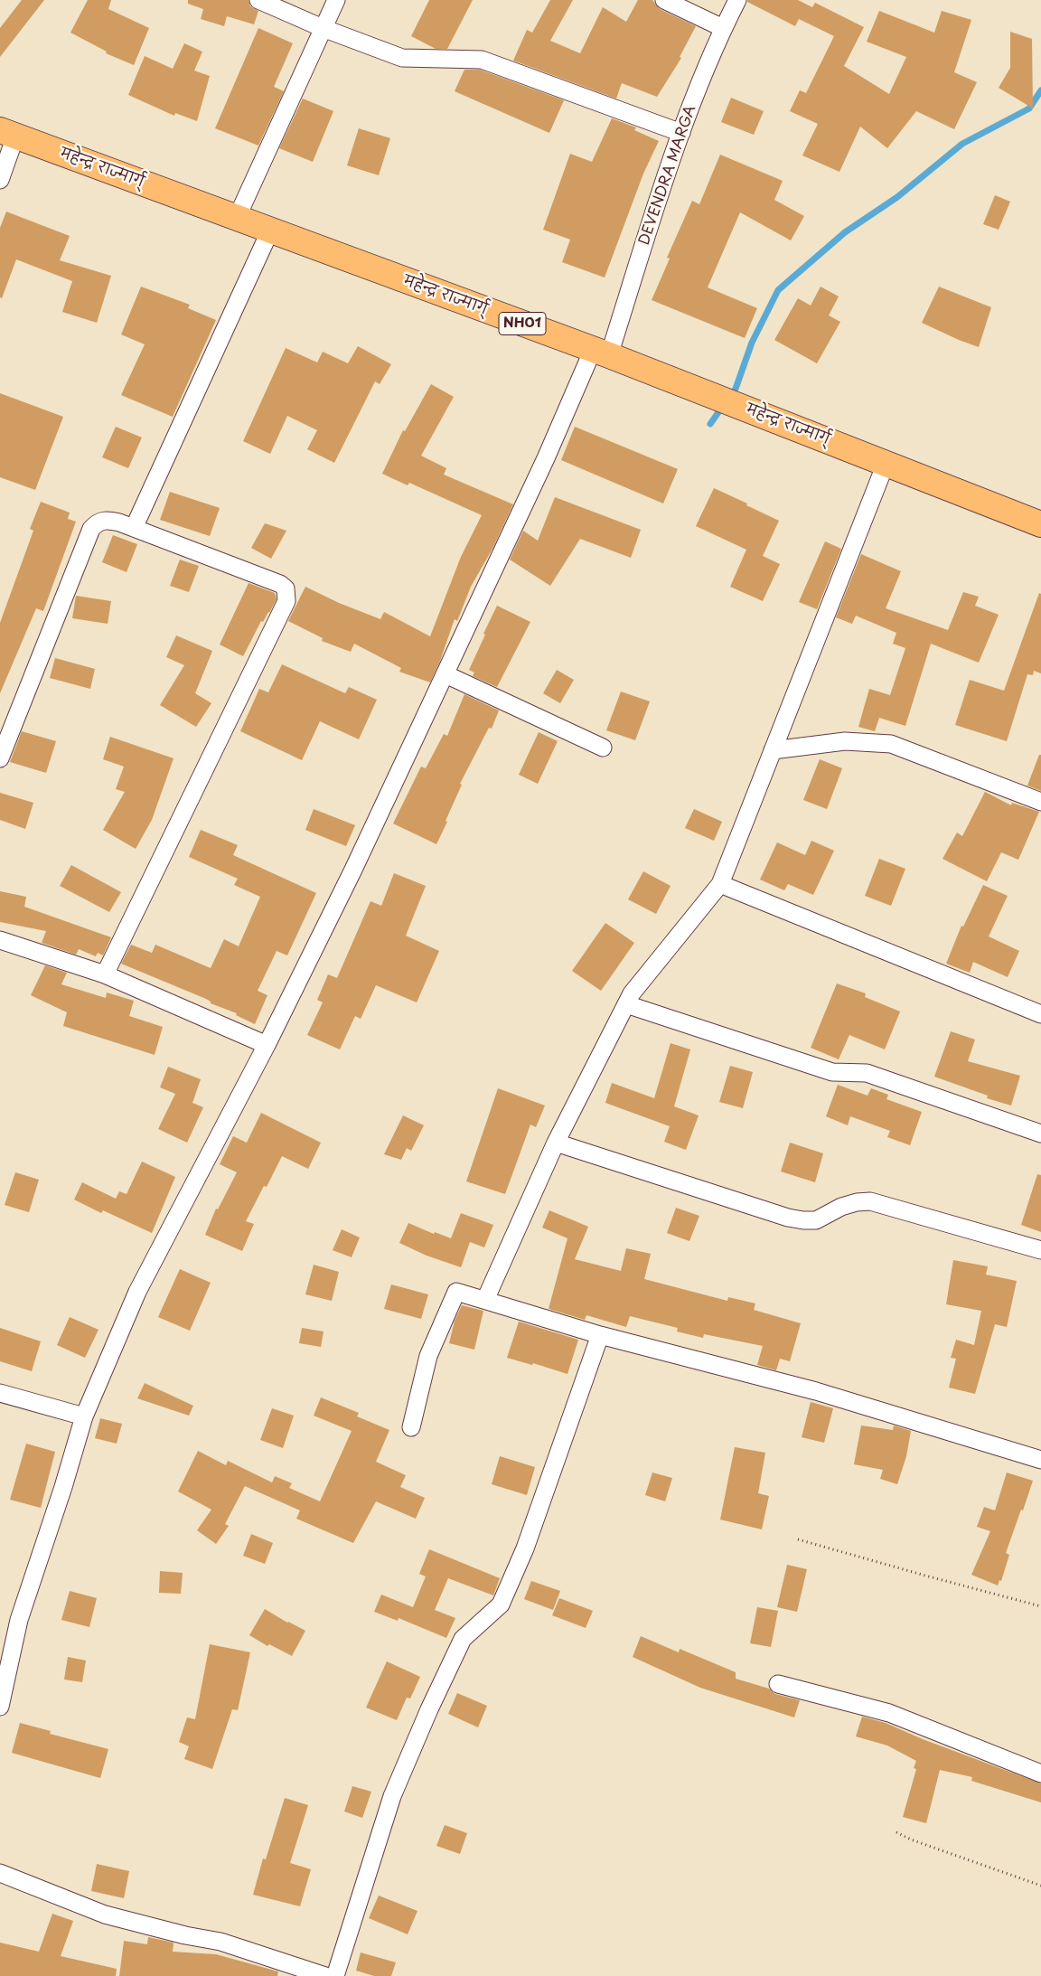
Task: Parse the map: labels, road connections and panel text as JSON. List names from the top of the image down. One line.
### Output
{"streets":{"highway":["महेन्द्र राज्मार्ग्","NH01"],"street":["DEVENDRA MARGA"]},"crossings":[["महेन्द्र राज्मार्ग्","DEVENDRA MARGA"]]}
